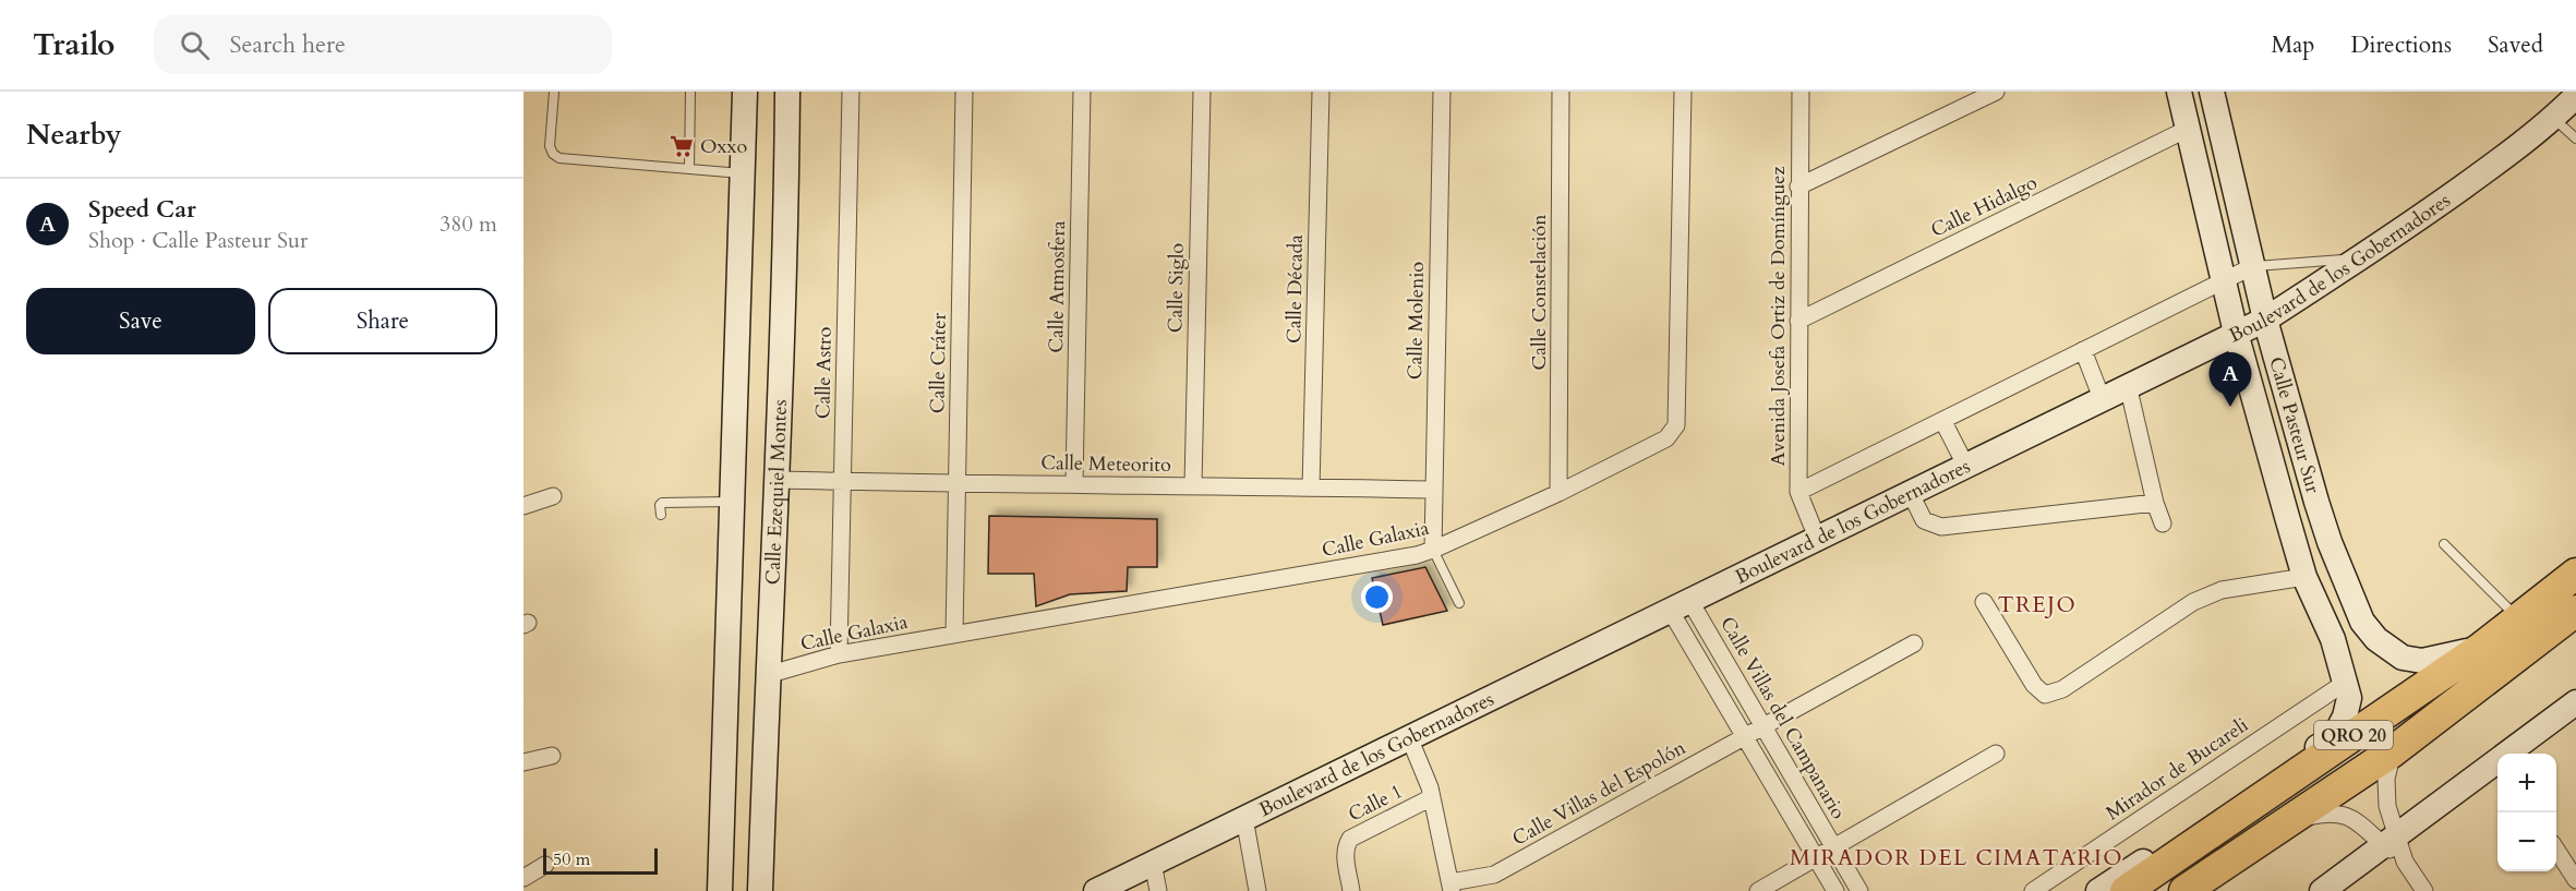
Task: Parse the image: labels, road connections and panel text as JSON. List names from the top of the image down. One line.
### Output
{"streets":{"highway":["QRO 20"],"main road":["Boulevard de los Gobernadores","Calle Pasteur Sur","Calle Ezequiel Montes"],"street":["Calle Hidalgo","Calle Atmosfera","Calle Siglo","Calle Década","Calle Constelación","Avenida Josefa Ortiz de Domínguez","Calle Molenio","Calle Cráter","Calle Astro","Calle Meteorito","Calle Galaxia","Calle Villas del Campanario","Mirador de Bucareli","Calle Villas del Espolón","Calle 1"]},"crossings":[["Calle Hidalgo","Avenida Josefa Ortiz de Domínguez"],["Calle Hidalgo","Calle Pasteur Sur"],["Boulevard de los Gobernadores","Avenida Josefa Ortiz de Domínguez"],["Boulevard de los Gobernadores","Calle Pasteur Sur"],["Boulevard de los Gobernadores","Calle Villas del Campanario"],["Calle Atmosfera","Calle Meteorito"],["Calle Siglo","Calle Meteorito"],["Calle Década","Calle Meteorito"],["Calle Constelación","Calle Galaxia"],["Calle Molenio","Calle Meteorito"],["Calle Molenio","Calle Galaxia"],["Calle Cráter","Calle Meteorito"],["Calle Cráter","Calle Galaxia"],["Calle Astro","Calle Meteorito"],["Calle Astro","Calle Galaxia"],["Calle Pasteur Sur","QRO 20"],["Calle Pasteur Sur","Mirador de Bucareli"],["Calle Meteorito","Calle Ezequiel Montes"],["Calle Ezequiel Montes","Calle Galaxia"],["Calle Villas del Campanario","Calle Villas del Espolón"]],"districts":["TREJO","MIRADOR DEL CIMATARIO"],"places":{"supermarket":["Oxxo"]},"scale_bar":"50 m","page":{"header":"Trailo","search":"Search here","nav":["Map","Directions","Saved"],"heading":"Nearby","list":[{"mark":"A","name":"Speed Car","note":"Shop · Calle Pasteur Sur","value":"380 m"}],"buttons":["Save","Share"],"pins":"A","map_buttons":["+","−"],"scale":"50 m"}}
